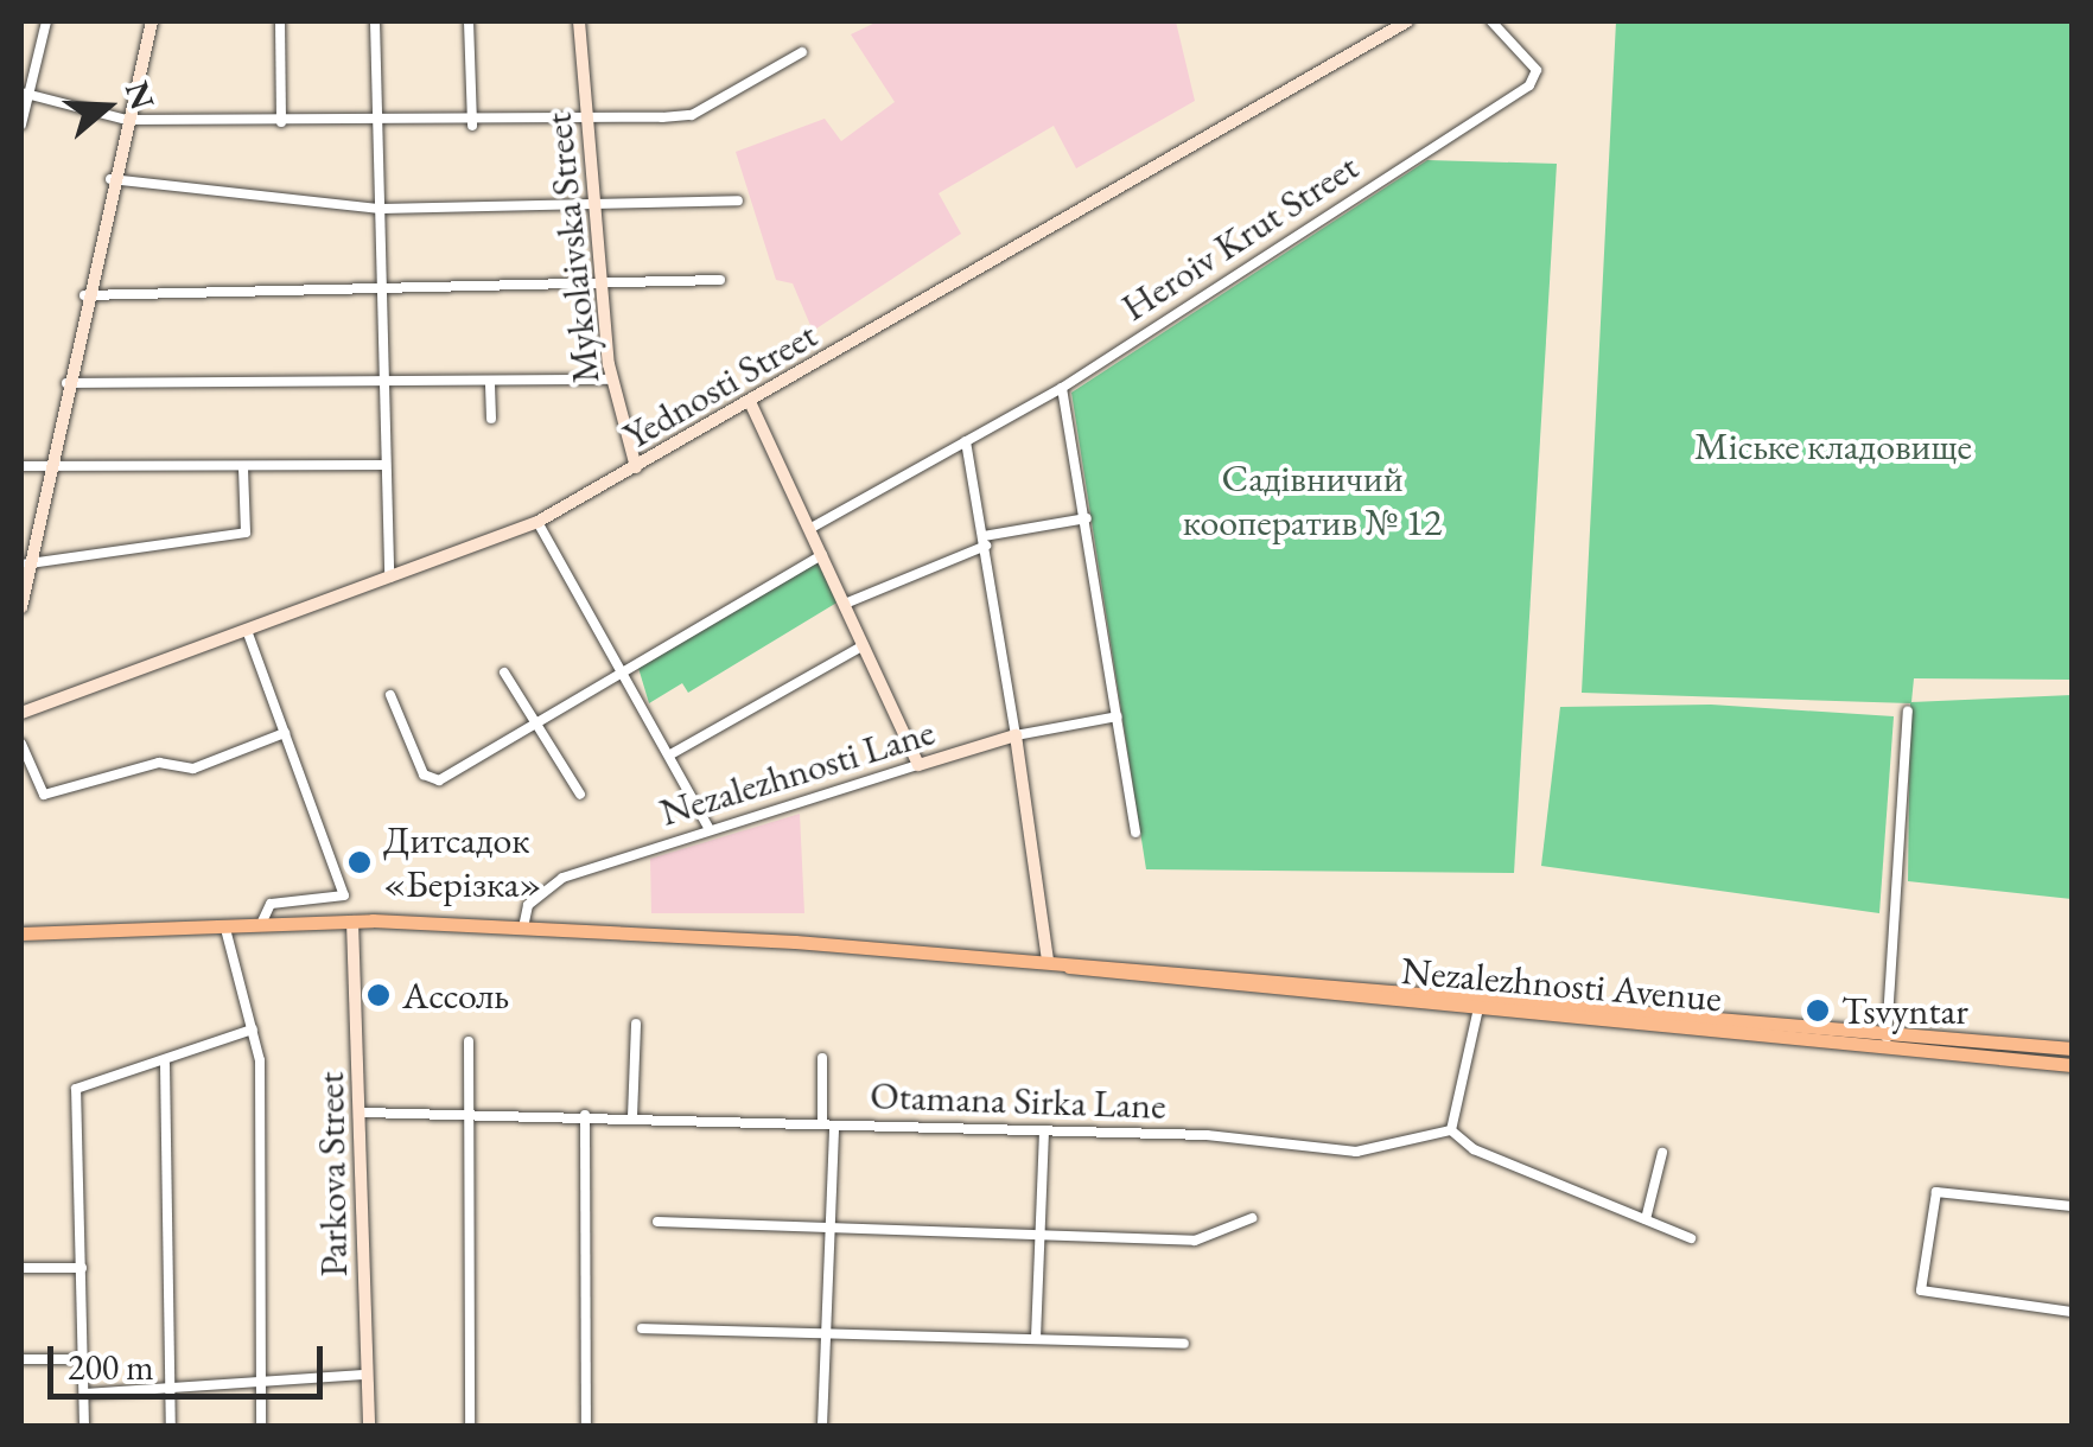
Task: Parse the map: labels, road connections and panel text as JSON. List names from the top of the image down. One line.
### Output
{"streets":{"main road":["Nezalezhnosti Avenue"],"street":["Heroiv Krut Street","Mykolaivska Street","Yednosti Street","Nezalezhnosti Lane","Otamana Sirka Lane","Parkova Street"]},"crossings":[["Mykolaivska Street","Yednosti Street"],["Nezalezhnosti Lane","Nezalezhnosti Avenue"],["Nezalezhnosti Avenue","Parkova Street"],["Otamana Sirka Lane","Parkova Street"]],"parks":["Міське кладовище","Садівничий кооператив № 12"],"places":["Дитсадок «Берізка»","Ассоль","Tsvyntar"],"scale_bar":"200 m","north":"right"}
